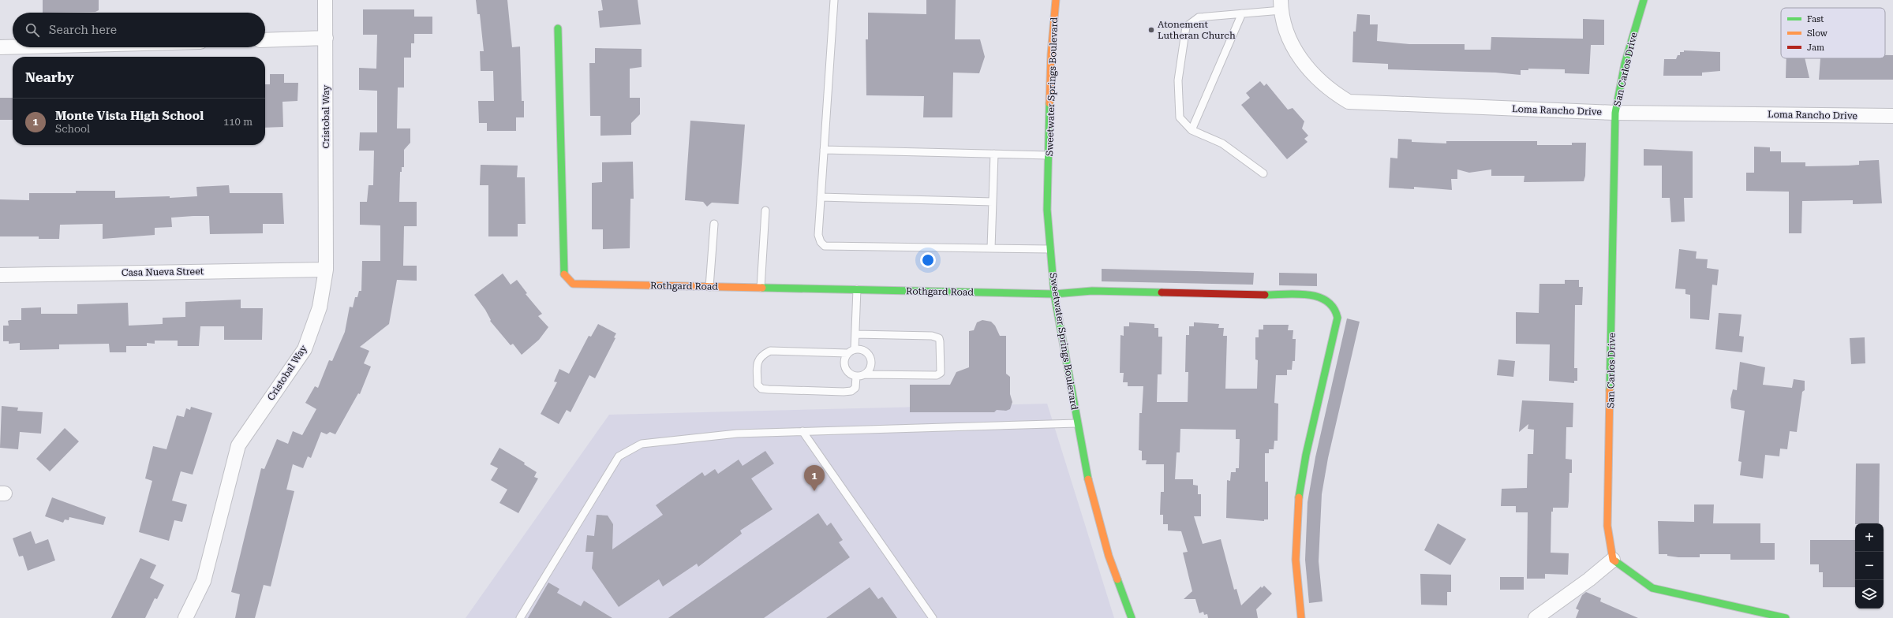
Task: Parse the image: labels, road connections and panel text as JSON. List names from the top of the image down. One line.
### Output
{"streets":{"street":["San Carlos Drive","Sweetwater Springs Boulevard","Loma Rancho Drive","Cristobal Way","Casa Nueva Street","Rothgard Road"]},"crossings":[["San Carlos Drive","Loma Rancho Drive"],["Sweetwater Springs Boulevard","Rothgard Road"],["Cristobal Way","Casa Nueva Street"]],"places":["Atonement Lutheran Church"],"legend":["Fast","Slow","Jam"],"page":{"search":"Search here","heading":"Nearby","list":[{"mark":"1","name":"Monte Vista High School","note":"School","value":"110 m"}],"pins":"1","map_buttons":["+","−"]}}
